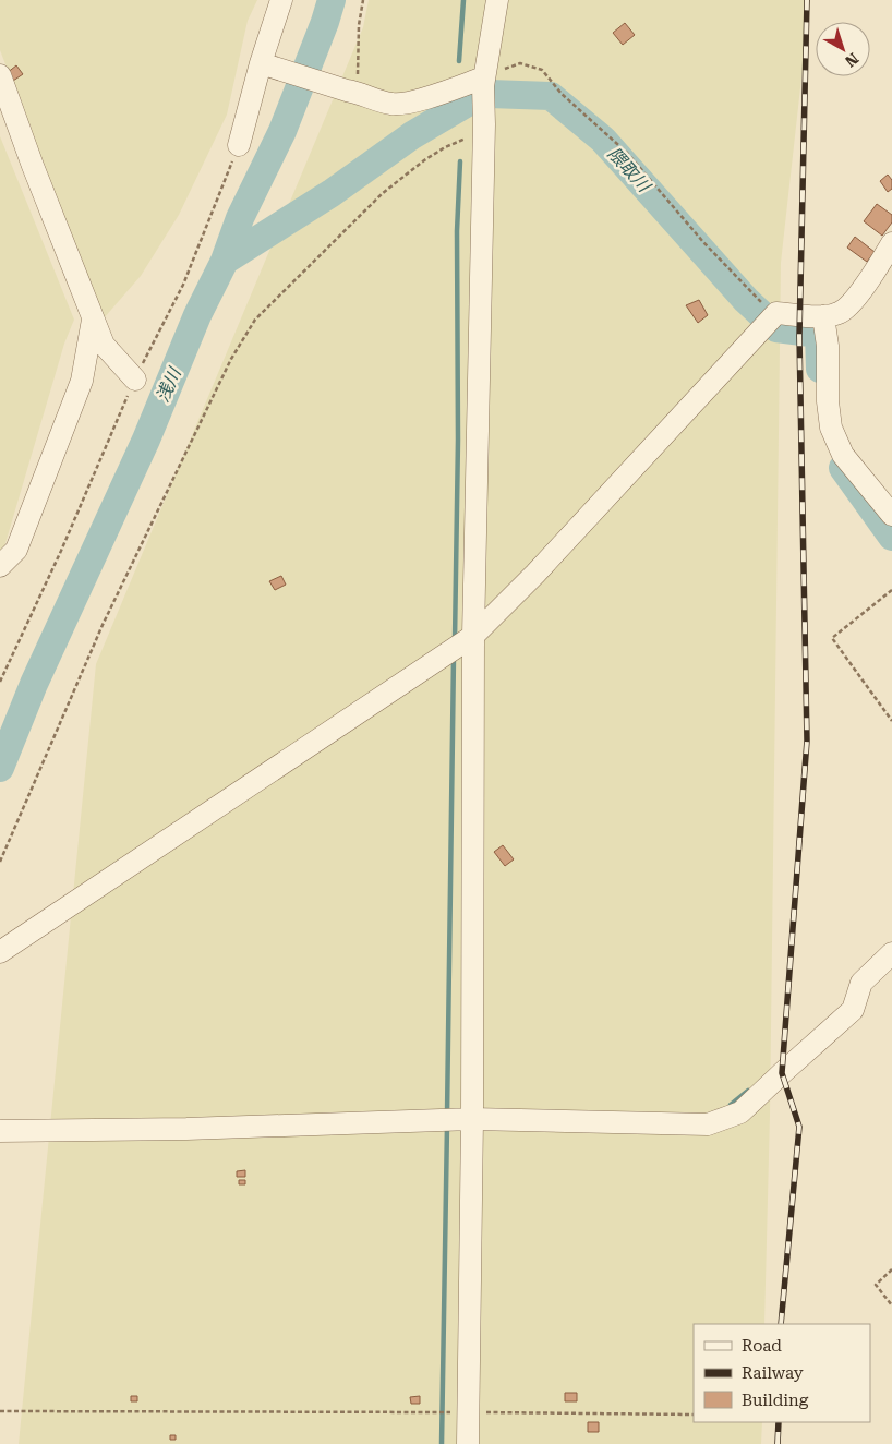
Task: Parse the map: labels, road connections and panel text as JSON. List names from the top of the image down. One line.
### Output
{"water":["隈取川","浅川"],"legend":["Road","Railway","Building"],"north":"bottom right"}
